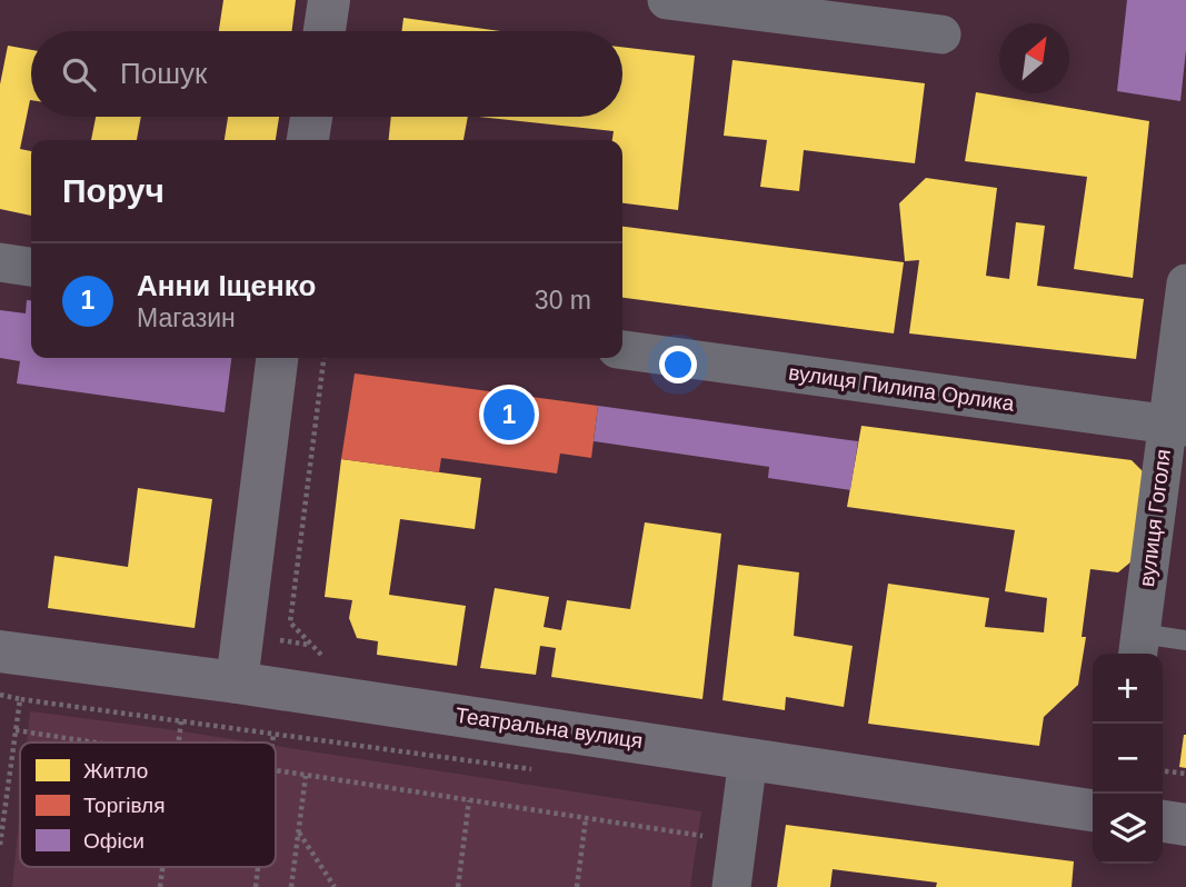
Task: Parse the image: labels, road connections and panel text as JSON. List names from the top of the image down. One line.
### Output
{"streets":{"street":["вулиця Пилипа Орлика","вулиця Гоголя","Театральна вулиця"]},"crossings":[["вулиця Пилипа Орлика","вулиця Гоголя"]],"legend":["Житло","Торгівля","Офіси"],"north":"top right","page":{"search":"Пошук","heading":"Поруч","list":[{"mark":"1","name":"Анни Іщенко","note":"Магазин","value":"30 m"}],"pins":"1","map_buttons":["+","−"]}}
